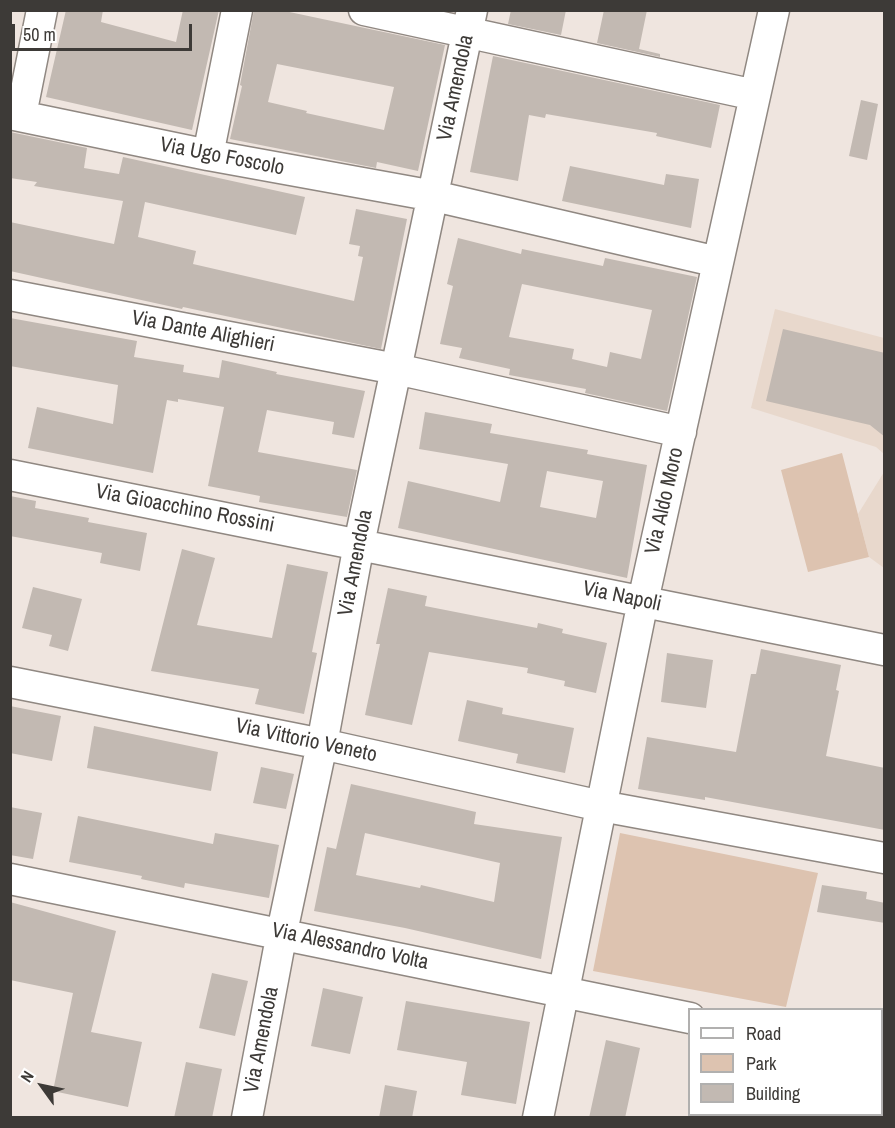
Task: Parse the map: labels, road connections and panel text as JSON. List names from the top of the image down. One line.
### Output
{"streets":{"street":["Via Amendola","Via Ugo Foscolo","Via Dante Alighieri","Via Aldo Moro","Via Gioacchino Rossini","Via Napoli","Via Vittorio Veneto","Via Alessandro Volta"]},"crossings":[["Via Amendola","Via Ugo Foscolo"],["Via Amendola","Via Dante Alighieri"],["Via Amendola","Via Gioacchino Rossini"],["Via Amendola","Via Napoli"],["Via Amendola","Via Vittorio Veneto"],["Via Amendola","Via Alessandro Volta"],["Via Ugo Foscolo","Via Aldo Moro"],["Via Dante Alighieri","Via Aldo Moro"],["Via Aldo Moro","Via Napoli"],["Via Aldo Moro","Via Vittorio Veneto"],["Via Aldo Moro","Via Alessandro Volta"],["Via Gioacchino Rossini","Via Napoli"]],"legend":["Road","Park","Building"],"scale_bar":"50 m","north":"top left"}
